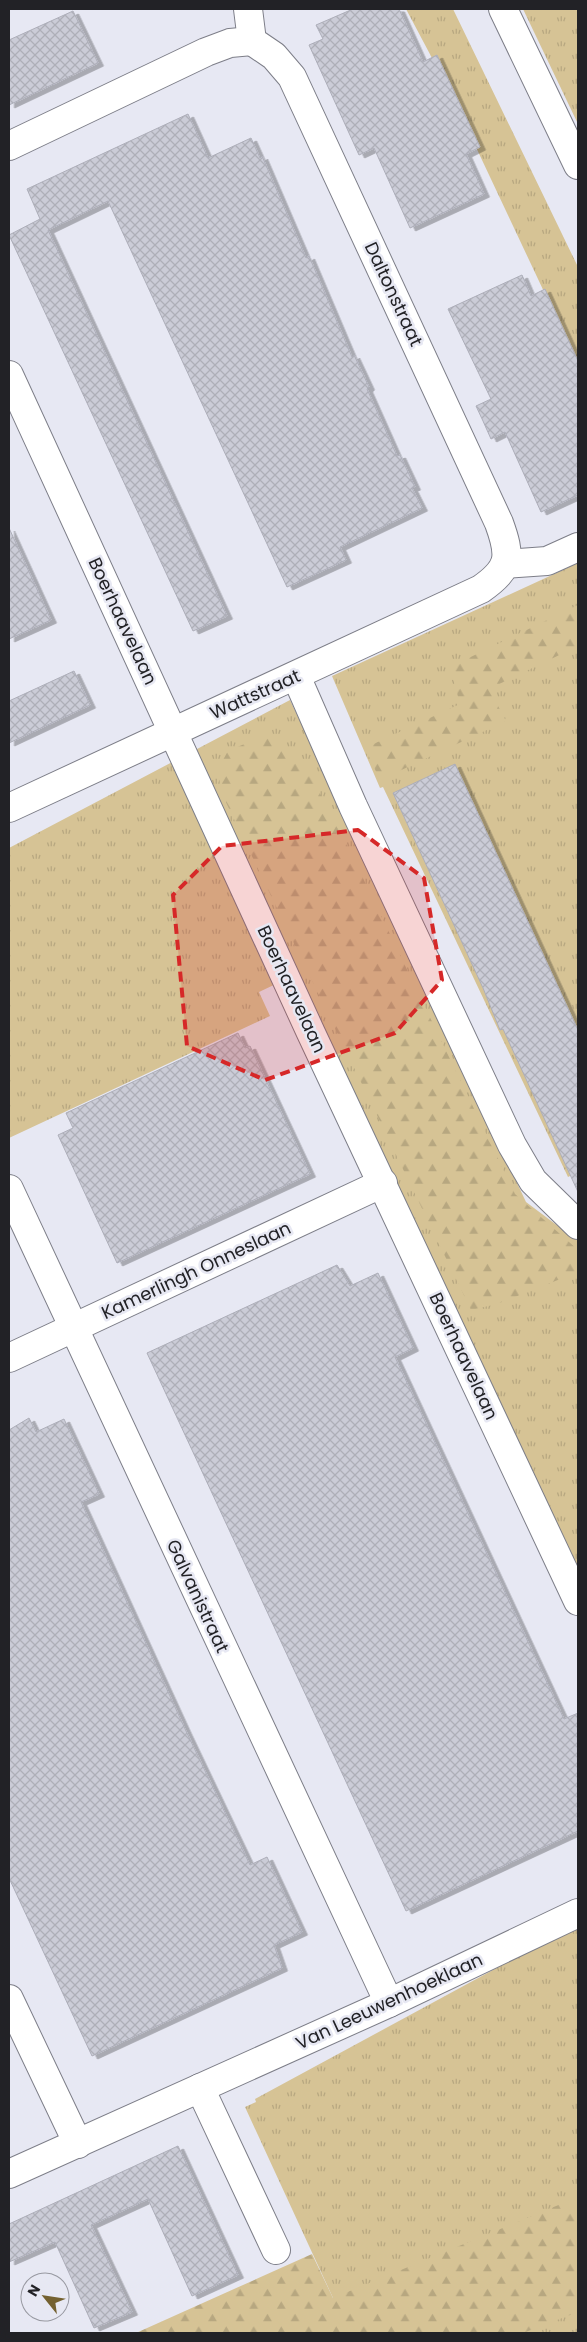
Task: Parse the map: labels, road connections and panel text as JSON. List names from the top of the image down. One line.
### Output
{"streets":{"street":["Daltonstraat","Boerhaavelaan","Wattstraat","Kamerlingh Onneslaan","Galvanistraat","Van Leeuwenhoeklaan"]},"crossings":[["Daltonstraat","Wattstraat"],["Boerhaavelaan","Wattstraat"],["Boerhaavelaan","Kamerlingh Onneslaan"],["Kamerlingh Onneslaan","Galvanistraat"],["Galvanistraat","Van Leeuwenhoeklaan"]],"north":"top left"}
